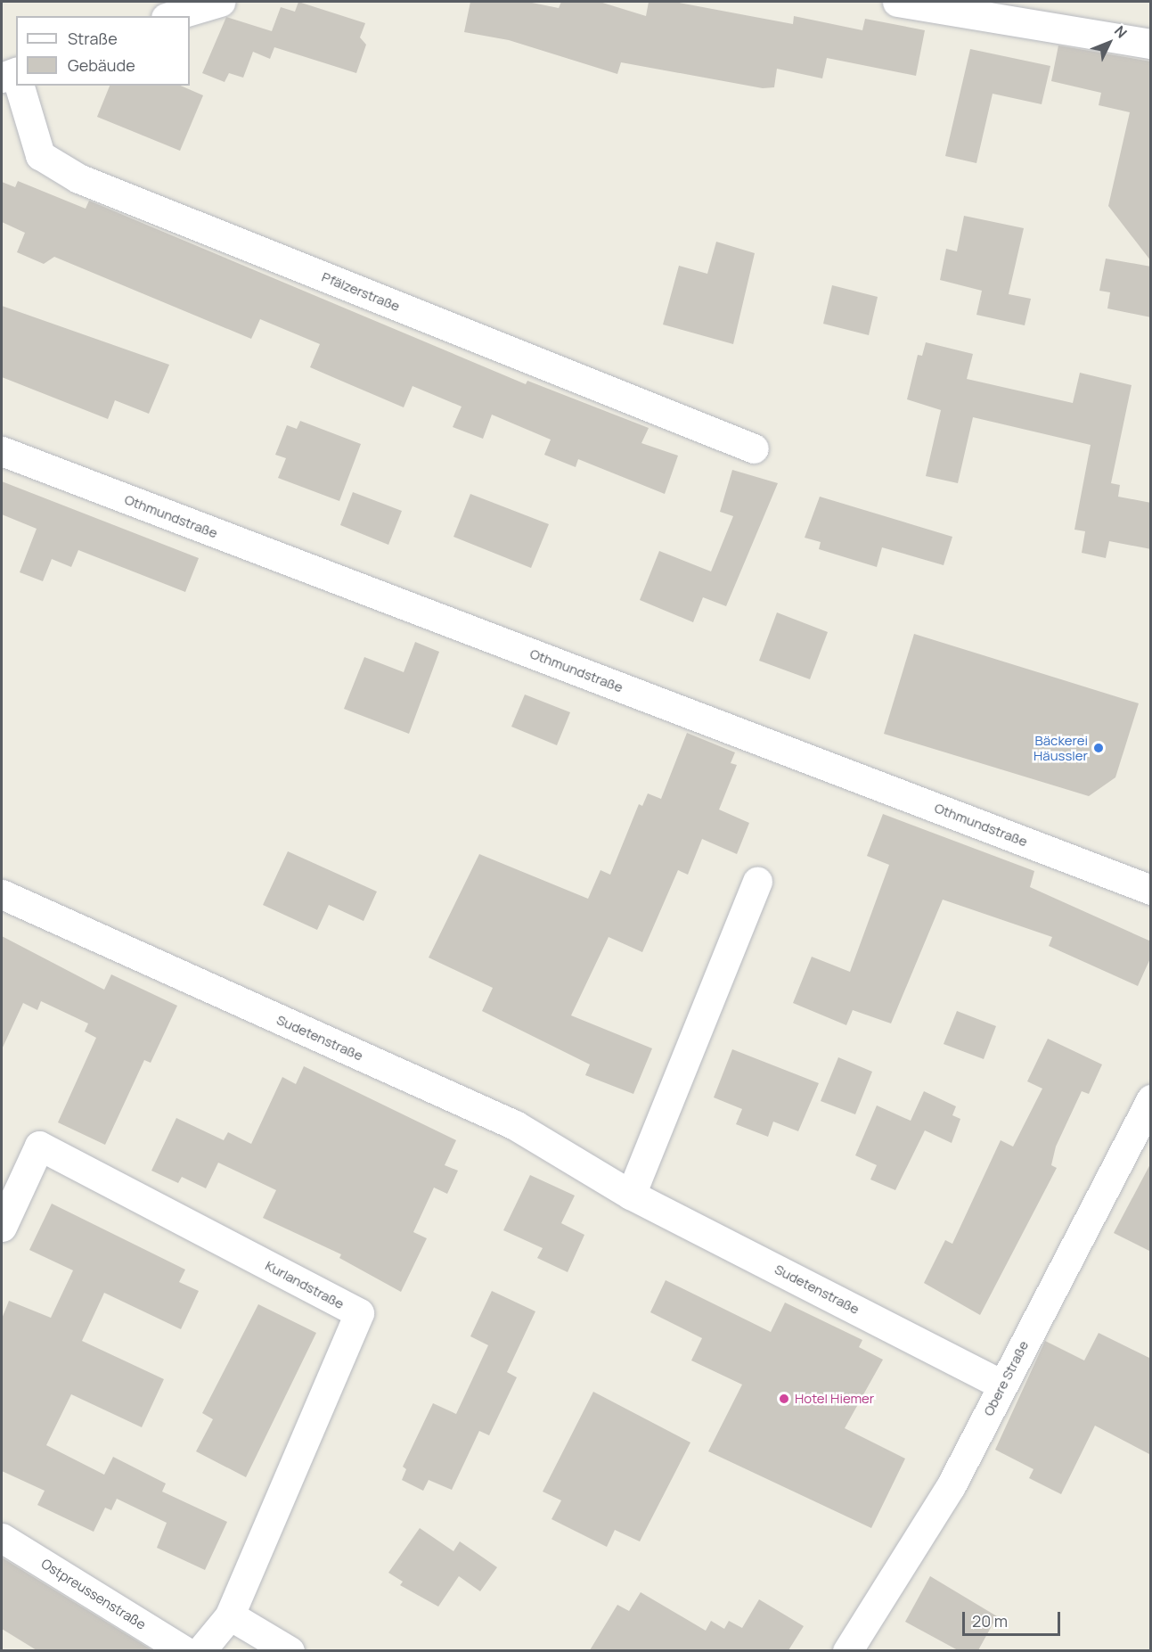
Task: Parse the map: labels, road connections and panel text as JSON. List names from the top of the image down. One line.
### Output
{"streets":{"street":["Pfälzerstraße","Othmundstraße","Sudetenstraße","Kurlandstraße","Obere Straße","Ostpreussenstraße"]},"crossings":[["Sudetenstraße","Obere Straße"]],"places":["Bäckerei Häussler","Hotel Hiemer"],"legend":["Straße","Gebäude"],"scale_bar":"20 m","north":"top right"}
